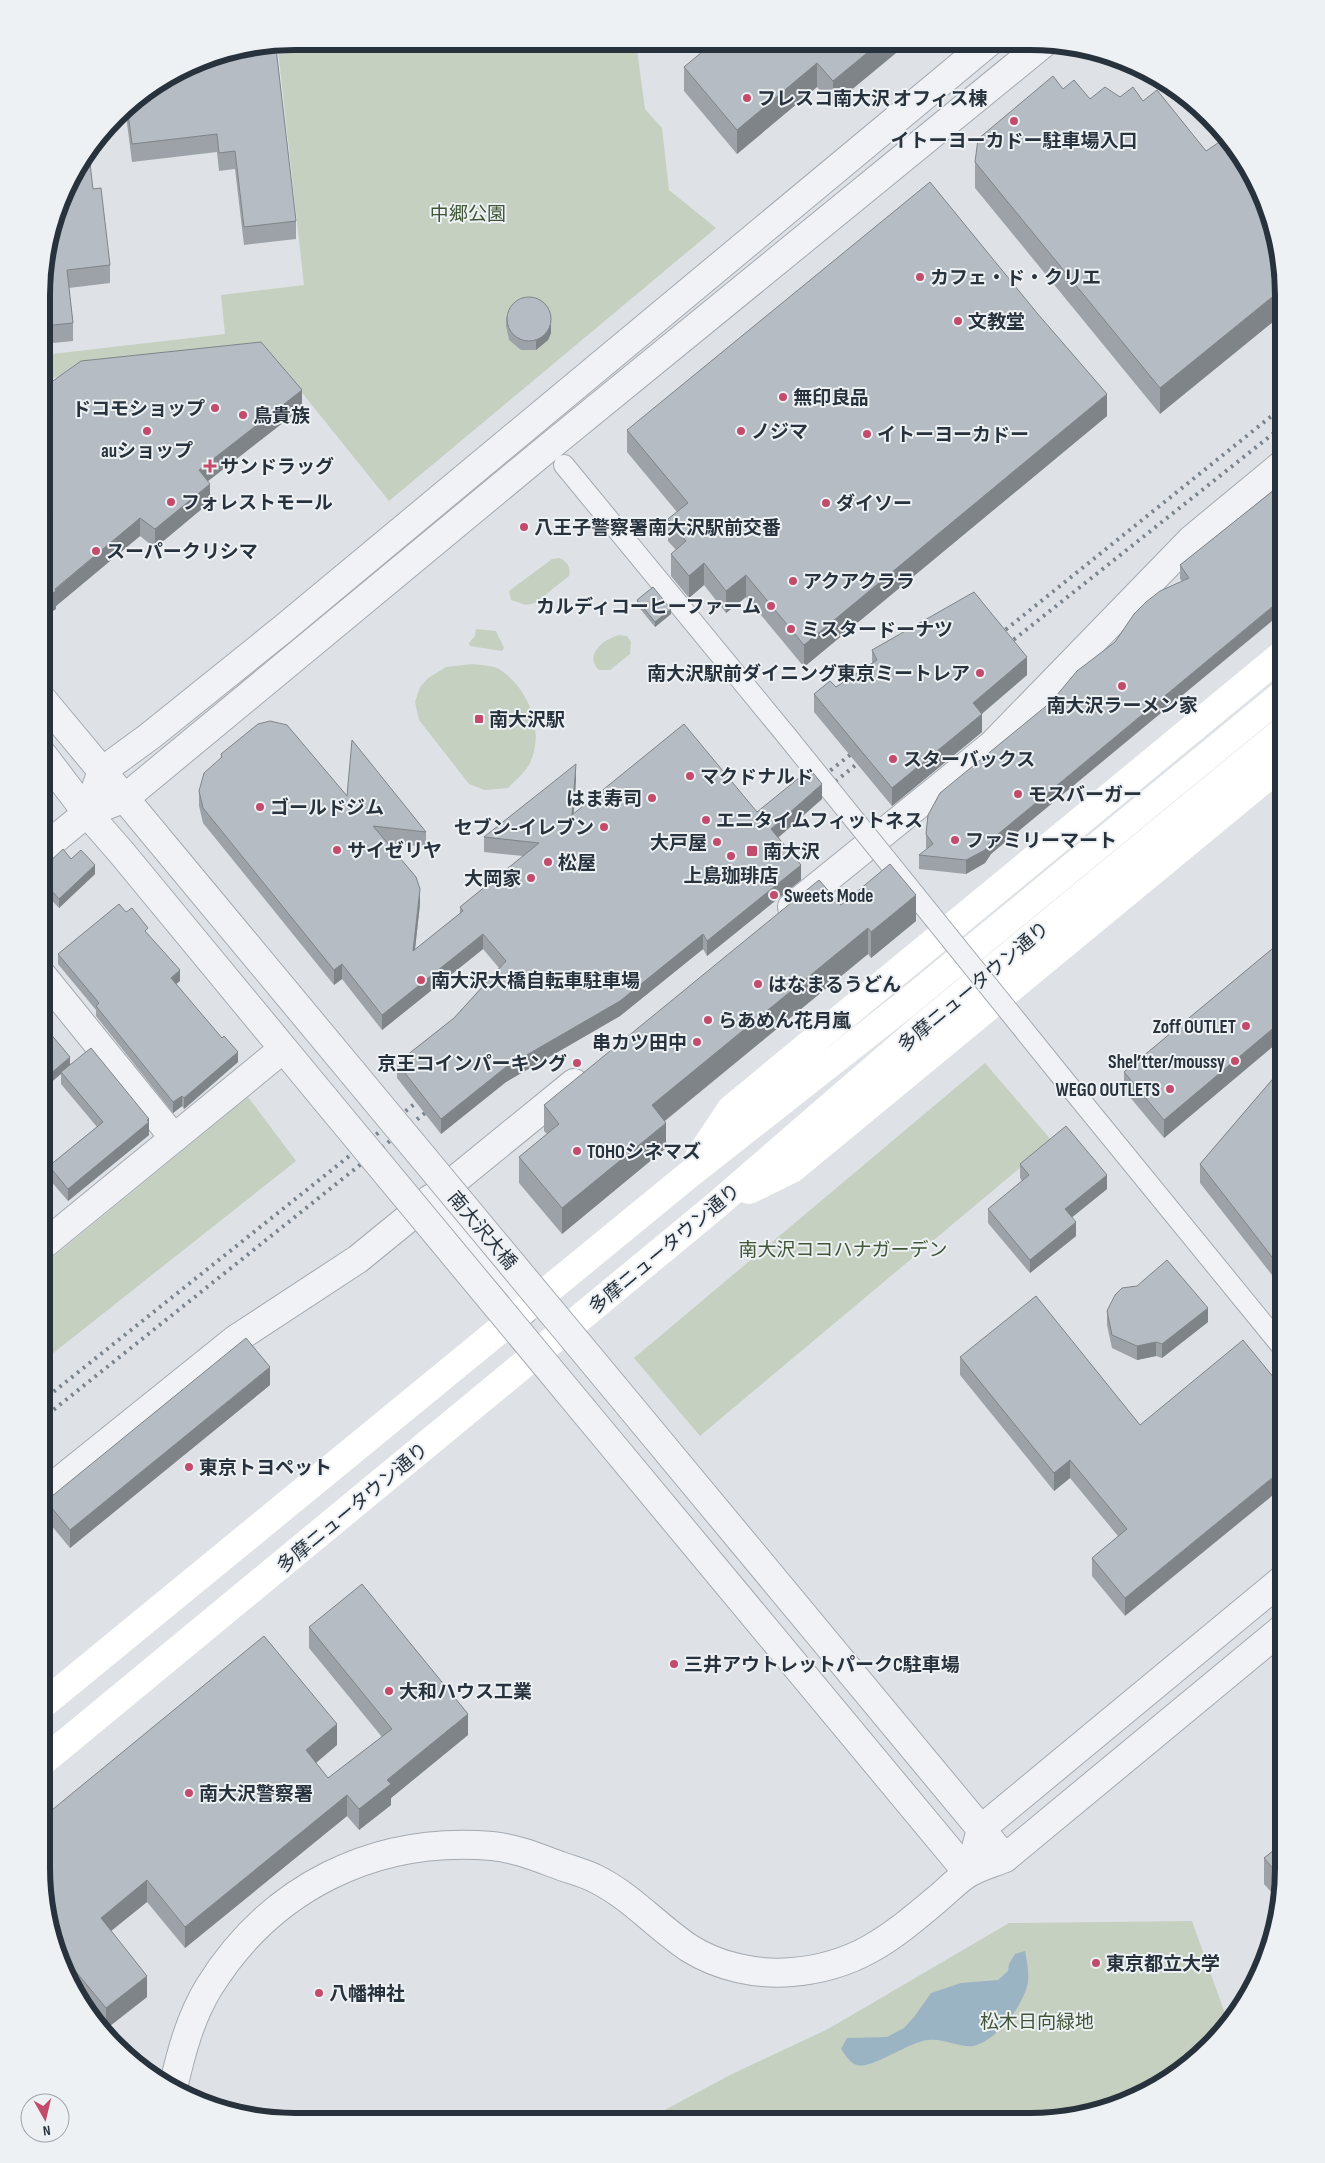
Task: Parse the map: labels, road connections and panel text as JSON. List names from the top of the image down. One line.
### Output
{"streets":{"main road":["多摩ニュータウン通り"],"street":["南大沢大橋"]},"parks":["中郷公園","南大沢ココハナガーデン","松木日向緑地"],"places":{"other":["フレスコ南大沢 オフィス棟","イトーヨーカドー駐車場入口","カフェ・ド・クリエ","文教堂","無印良品","ドコモショップ","鳥貴族","auショップ","ノジマ","イトーヨーカドー","フォレストモール","ダイソー","八王子警察署南大沢駅前交番","スーパークリシマ","アクアクララ","カルディコーヒーファーム","ミスタードーナツ","南大沢駅前ダイニング東京ミートレア","南大沢ラーメン家","スターバックス","マクドナルド","モスバーガー","はま寿司","ゴールドジム","エニタイムフィットネス","セブン-イレブン","ファミリーマート","大戸屋","サイゼリヤ","上島珈琲店","松屋","大岡家","Sweets Mode","南大沢大橋自転車駐車場","はなまるうどん","らあめん花月嵐","Zoff OUTLET","串カツ田中","Shel’tter/moussy","京王コインパーキング","WEGO OUTLETS","TOHOシネマズ","東京トヨペット","三井アウトレットパークC駐車場","大和ハウス工業","南大沢警察署","東京都立大学","八幡神社"],"health":["サンドラッグ"],"transit":["南大沢駅","南大沢"]},"north":"bottom"}
